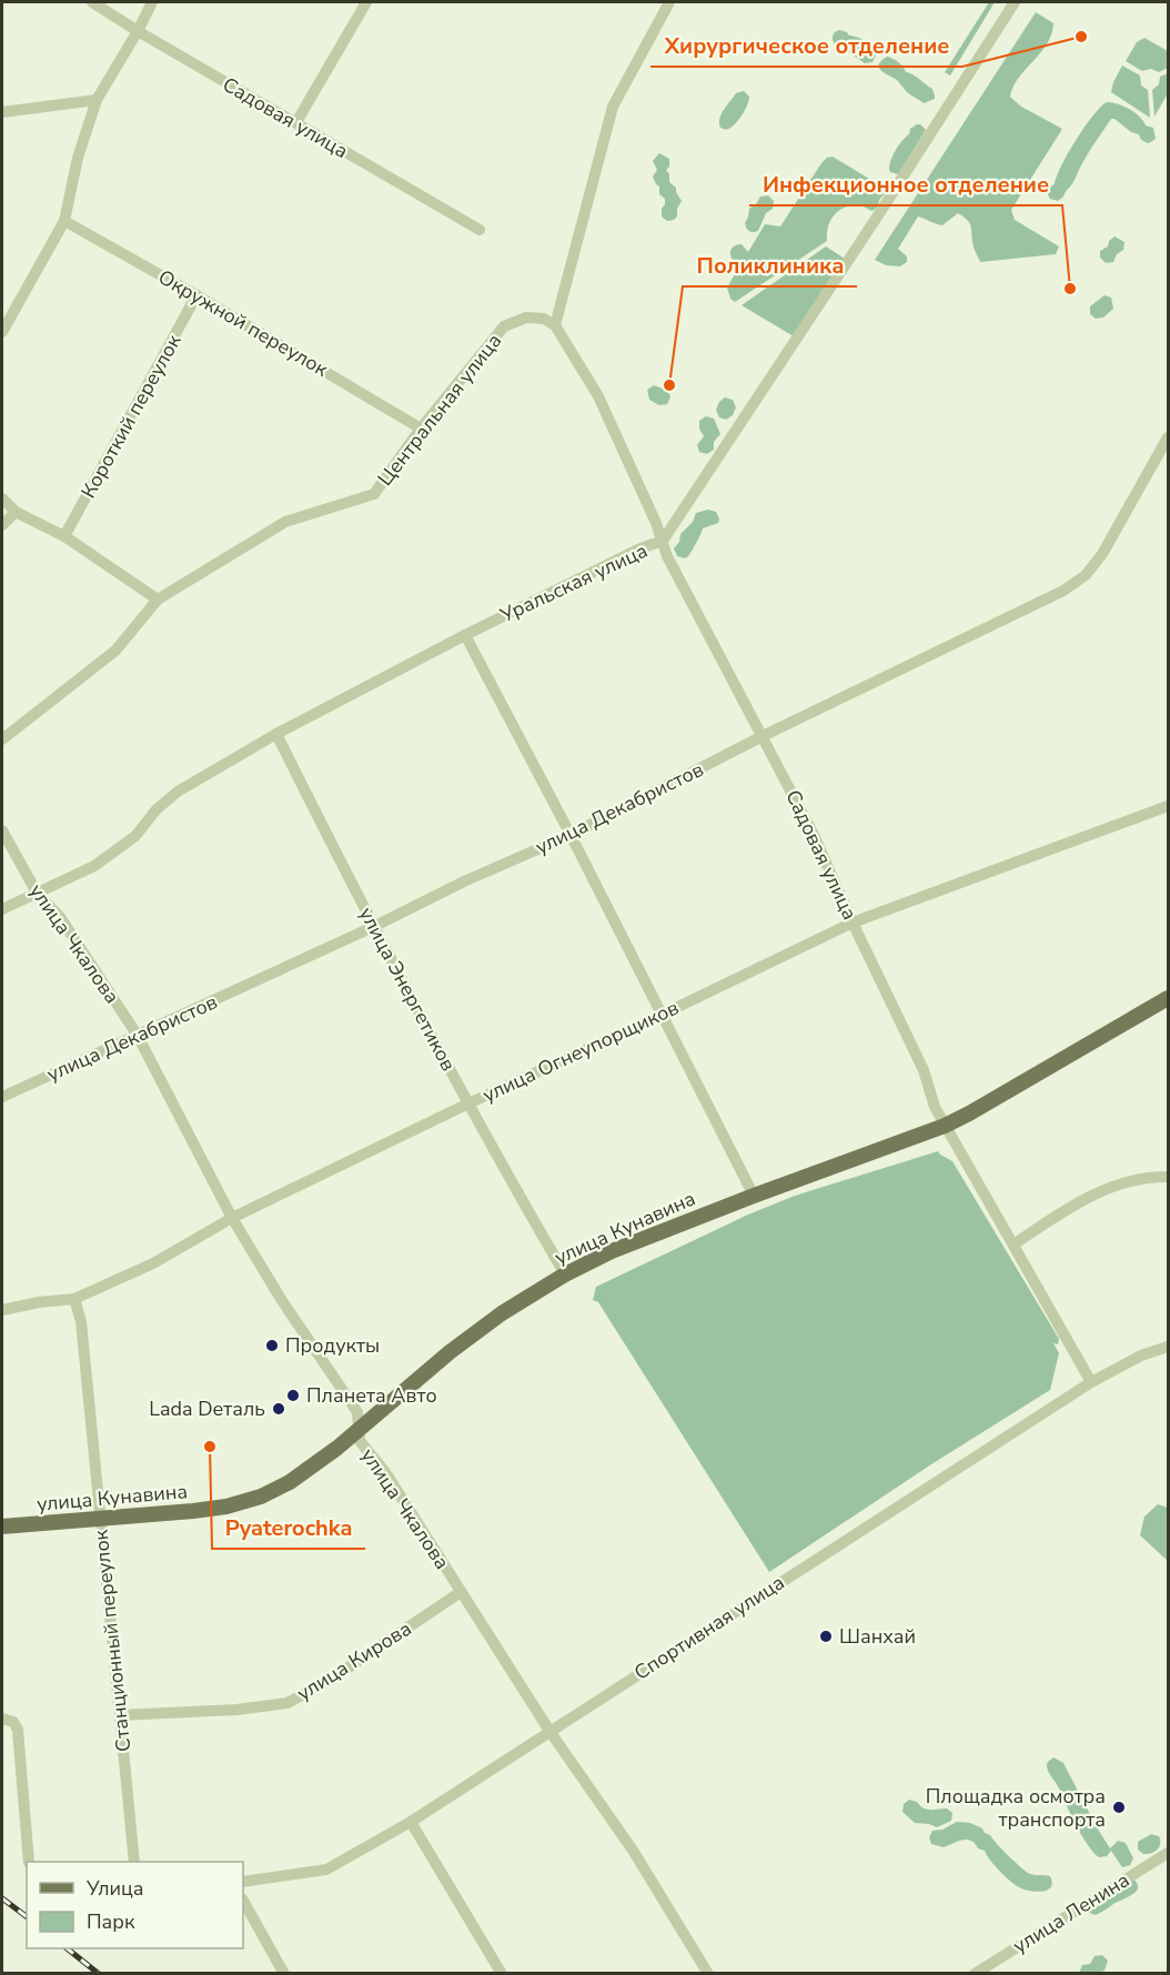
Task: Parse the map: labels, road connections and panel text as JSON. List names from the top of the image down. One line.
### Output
{"streets":{"main road":["улица Кунавина"],"street":["Садовая улица","Окружной переулок","Центральная улица","Короткий переулок","Уральская улица","улица Декабристов","улица Чкалова","улица Энергетиков","улица Огнеупорщиков","Спортивная улица","Станционный переулок","улица Кирова","улица Ленина"]},"crossings":[["Садовая улица","Центральная улица"],["Садовая улица","Уральская улица"],["Садовая улица","улица Декабристов"],["Садовая улица","улица Огнеупорщиков"],["Садовая улица","улица Кунавина"],["Садовая улица","Спортивная улица"],["Окружной переулок","Центральная улица"],["Окружной переулок","Короткий переулок"],["Уральская улица","улица Чкалова"],["Уральская улица","улица Энергетиков"],["улица Декабристов","улица Чкалова"],["улица Декабристов","улица Энергетиков"],["улица Чкалова","улица Огнеупорщиков"],["улица Чкалова","улица Кунавина"],["улица Чкалова","Спортивная улица"],["улица Чкалова","улица Кирова"],["улица Энергетиков","улица Огнеупорщиков"],["улица Энергетиков","улица Кунавина"],["улица Огнеупорщиков","Станционный переулок"],["улица Кунавина","Станционный переулок"],["Станционный переулок","улица Кирова"]],"places":["Хирургическое отделение","Инфекционное отделение","Поликлиника","Продукты","Планета Авто","Lada Dеталь","Pyaterochka","Шанхай","Площадка осмотра транспорта"],"legend":["Улица","Парк"]}
